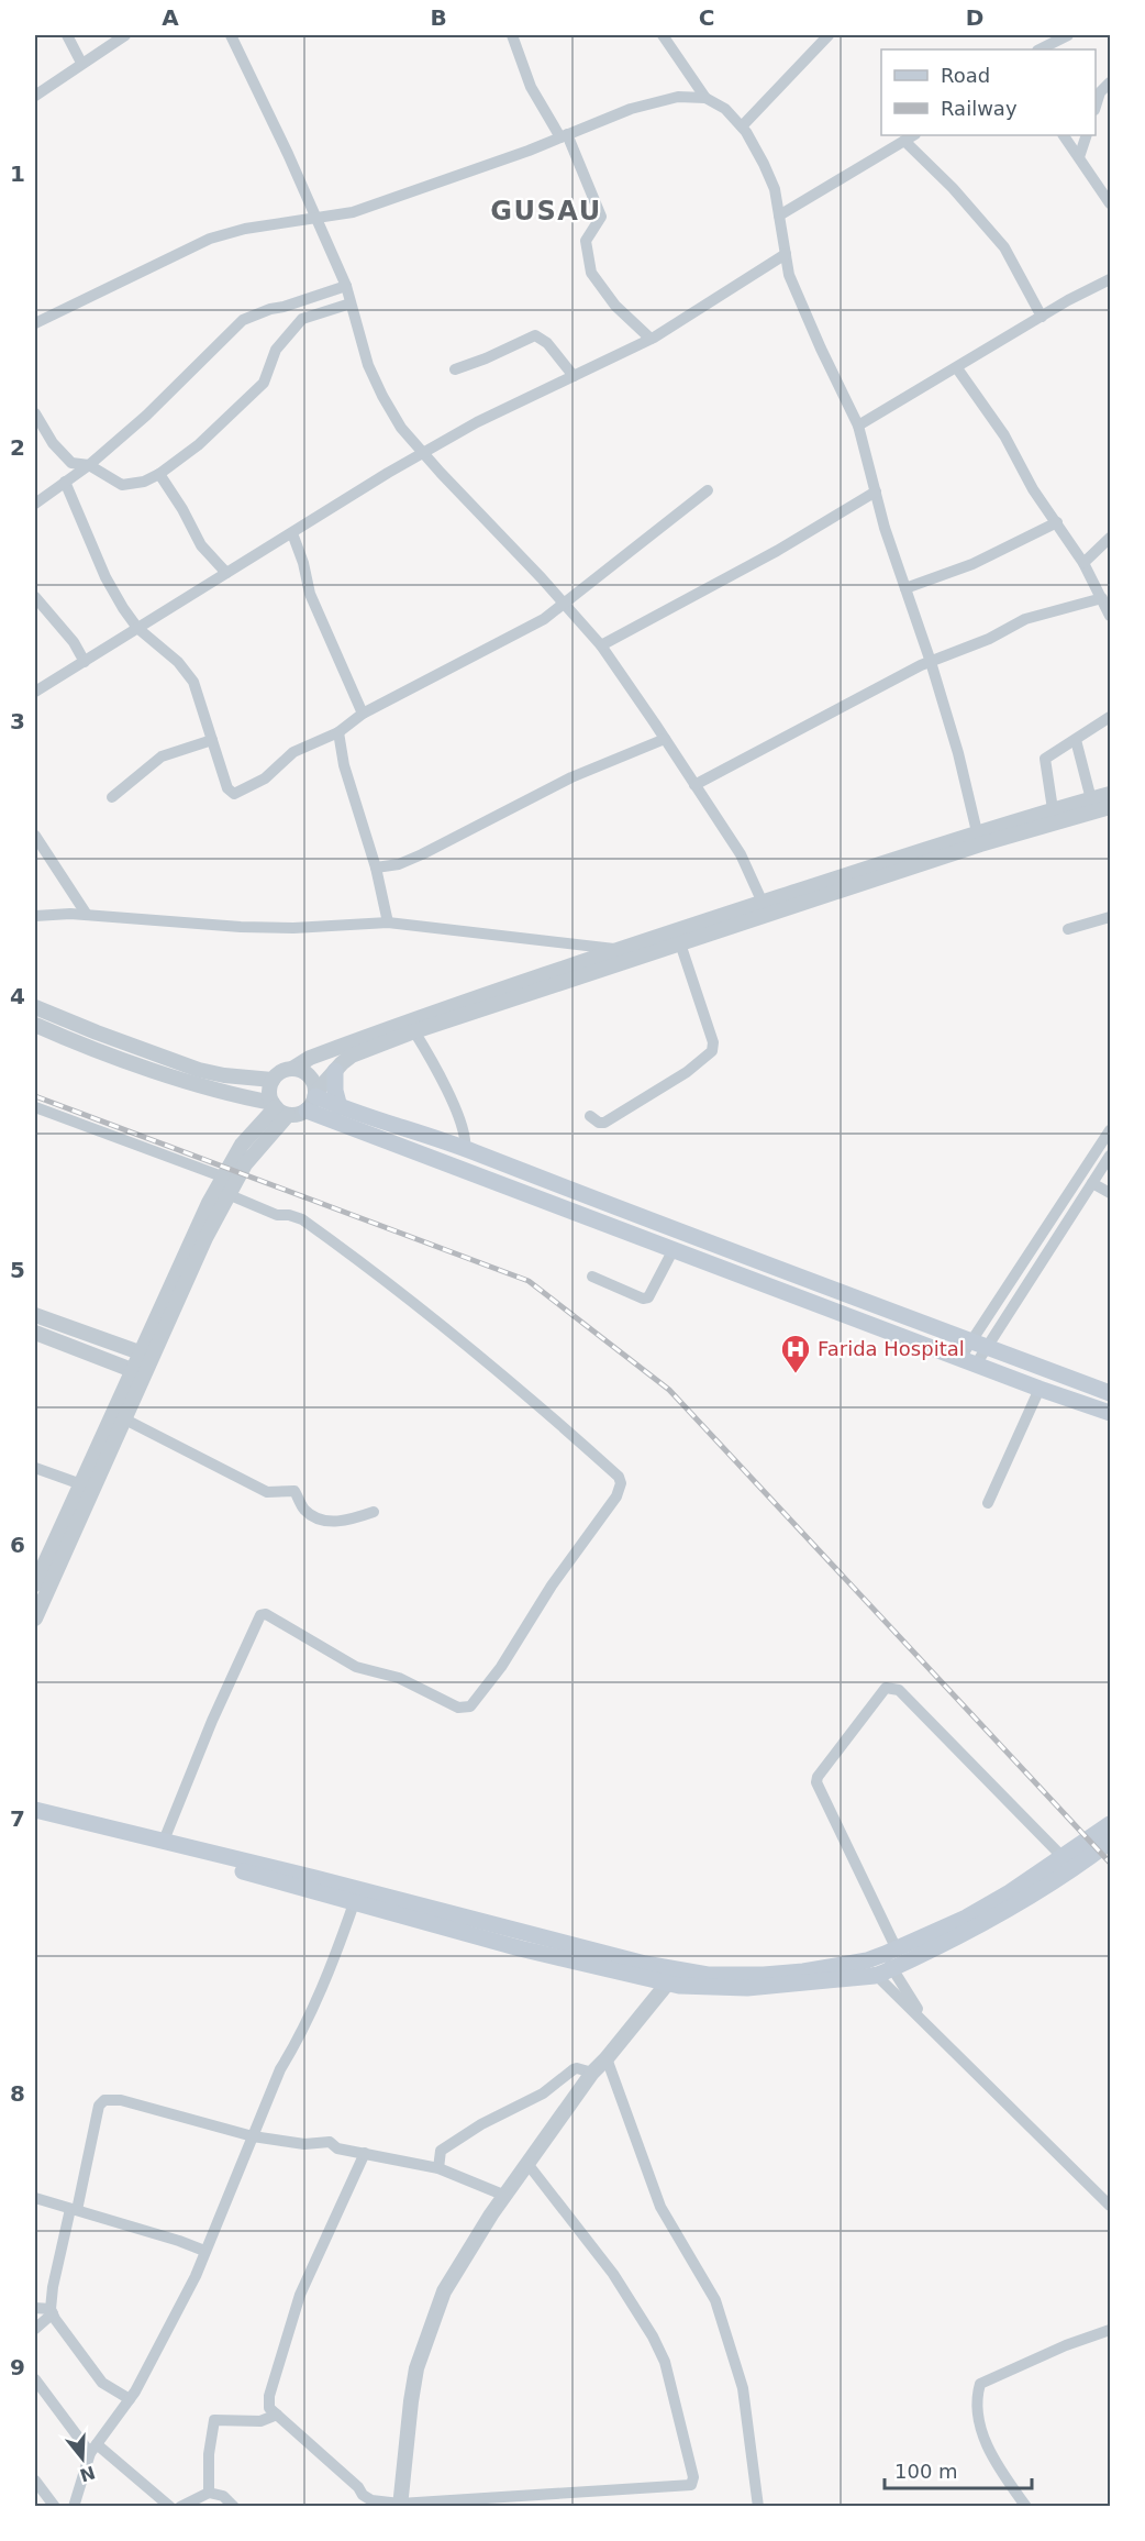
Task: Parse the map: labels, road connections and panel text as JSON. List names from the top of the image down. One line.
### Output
{"districts":["GUSAU"],"places":{"hospital":["Farida Hospital"]},"legend":["Road","Railway"],"scale_bar":"100 m","north":"bottom","grid":{"columns":["A","B","C","D"],"rows":["1","2","3","4","5","6","7","8","9"]}}
